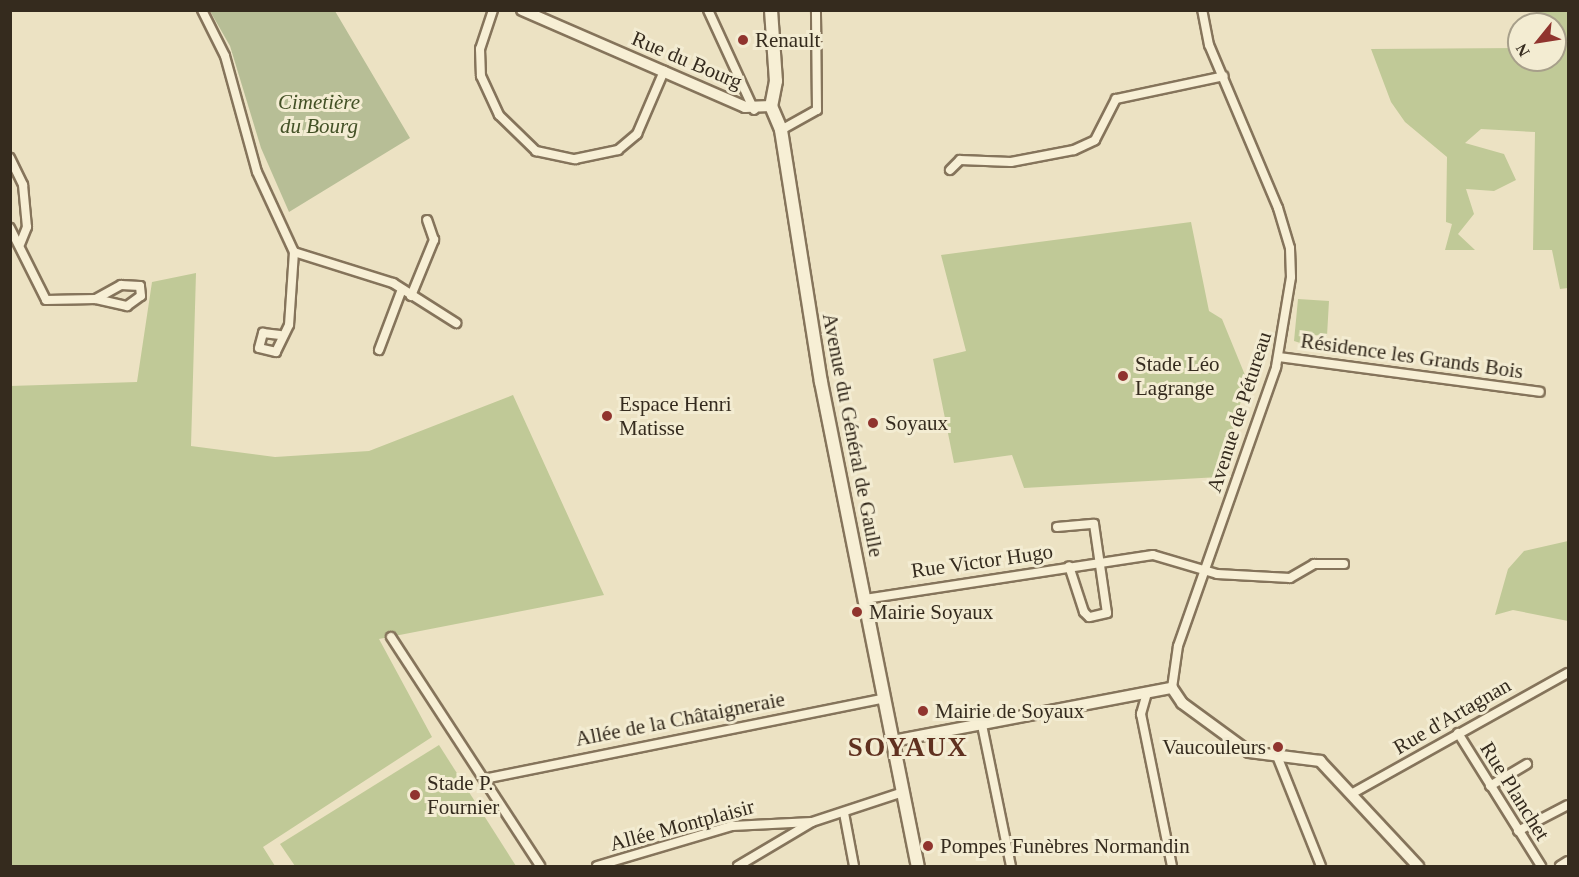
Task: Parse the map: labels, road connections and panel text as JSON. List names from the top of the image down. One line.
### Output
{"streets":{"main road":["Avenue du Général de Gaulle"],"street":["Rue du Bourg","Résidence les Grands Bois","Avenue de Pétureau","Rue Victor Hugo","Rue d'Artagnan","Allée de la Châtaigneraie","Rue Planchet","Allée Montplaisir"]},"crossings":[["Rue du Bourg","Avenue du Général de Gaulle"],["Résidence les Grands Bois","Avenue de Pétureau"],["Avenue de Pétureau","Rue Victor Hugo"],["Avenue du Général de Gaulle","Rue Victor Hugo"],["Avenue du Général de Gaulle","Allée de la Châtaigneraie"],["Rue d'Artagnan","Rue Planchet"]],"districts":["SOYAUX"],"parks":["Cimetière du Bourg"],"places":["Renault","Stade Léo Lagrange","Espace Henri Matisse","Soyaux","Mairie Soyaux","Mairie de Soyaux","Vaucouleurs","Stade P. Fournier","Pompes Funèbres Normandin"],"north":"bottom left"}
